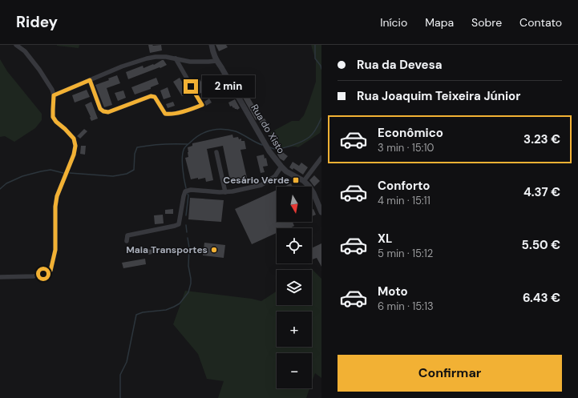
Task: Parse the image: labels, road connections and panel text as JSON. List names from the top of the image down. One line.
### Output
{"streets":{"street":["Rua do Xisto"]},"places":{"transit":["Cesário Verde"],"other":["Maia Transportes"]},"north":"bottom","page":{"header":"Ridey","nav":["Início","Mapa","Sobre","Contato"],"banner":["Rua da Devesa","Rua Joaquim Teixeira Júnior"],"bubble":"2 min","list":[{"name":"Econômico","note":"3 min · 15:10","value":"3.23 €"},{"name":"Conforto","note":"4 min · 15:11","value":"4.37 €"},{"name":"XL","note":"5 min · 15:12","value":"5.50 €"},{"name":"Moto","note":"6 min · 15:13","value":"6.43 €"}],"map_buttons":["+","−"],"buttons":"Confirmar"}}
